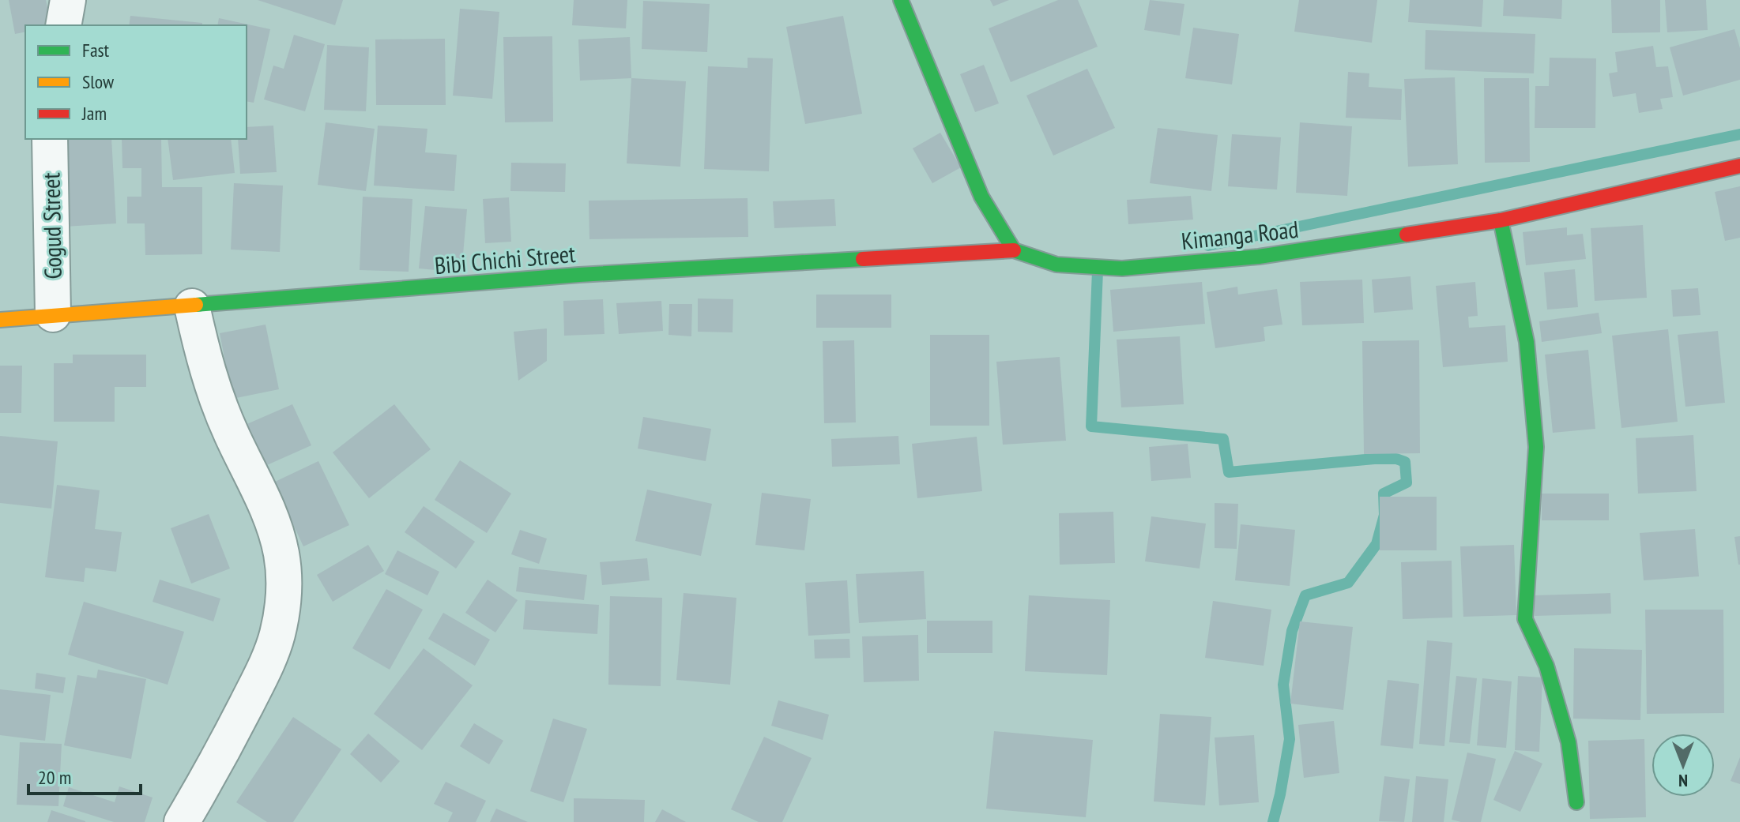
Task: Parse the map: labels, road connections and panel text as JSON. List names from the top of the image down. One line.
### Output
{"streets":{"street":["Gogud Street","Kimanga Road","Bibi Chichi Street"]},"crossings":[["Gogud Street","Bibi Chichi Street"],["Kimanga Road","Bibi Chichi Street"]],"legend":["Fast","Slow","Jam"],"scale_bar":"20 m","north":"bottom"}
